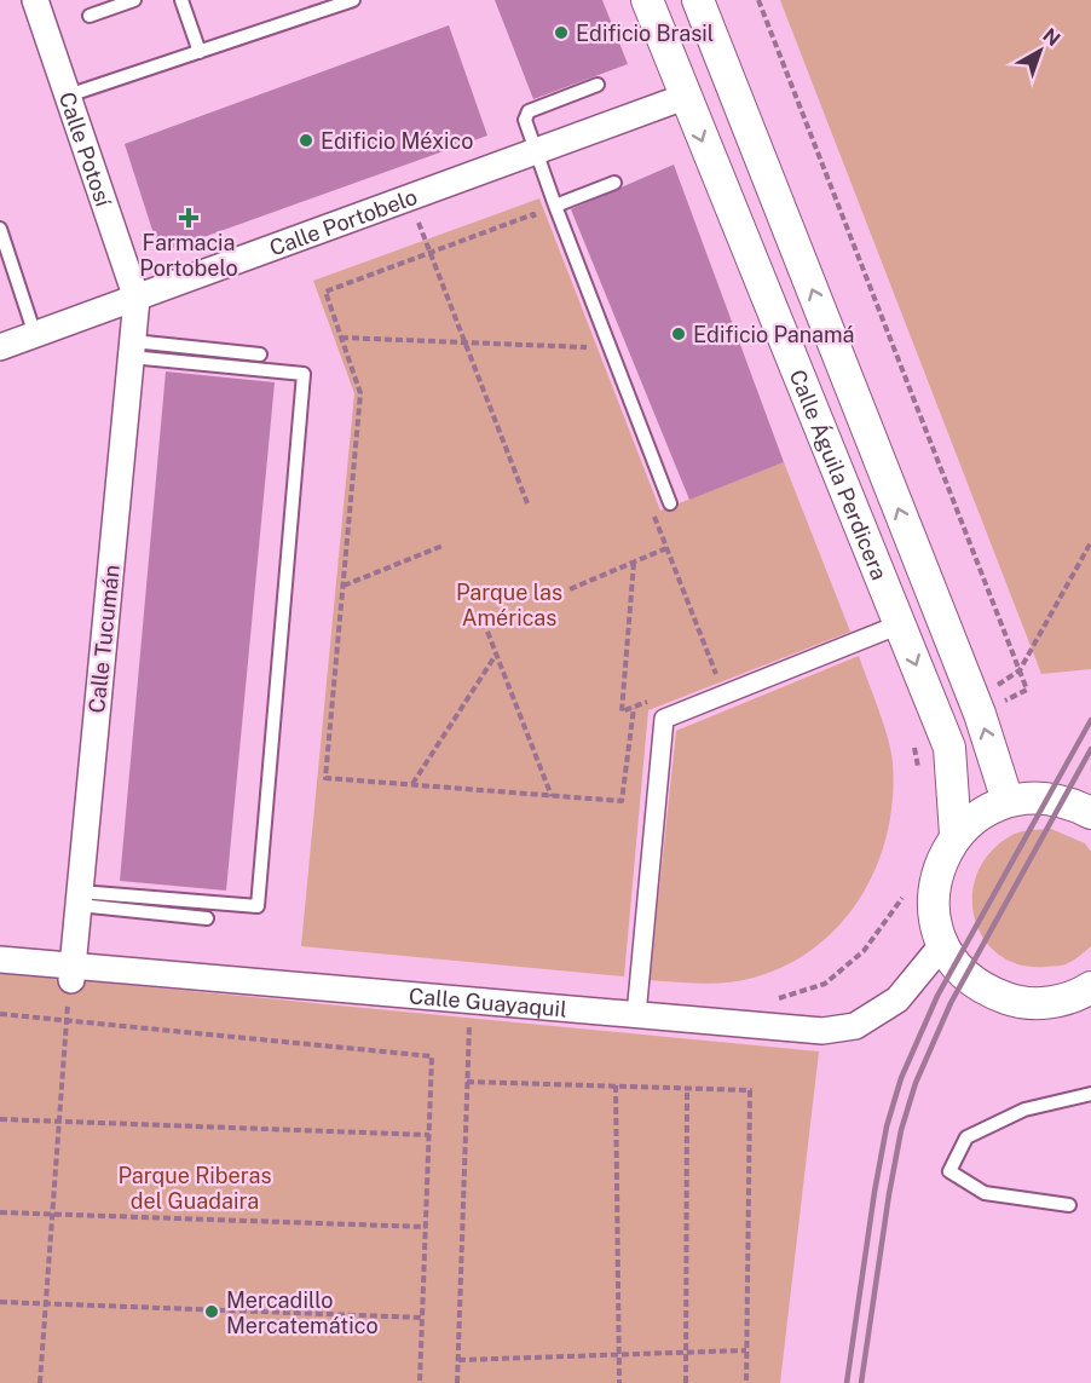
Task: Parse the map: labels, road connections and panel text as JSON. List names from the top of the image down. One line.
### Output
{"streets":{"street":["Calle Potosí","Calle Portobelo","Calle Águila Perdicera","Calle Tucumán","Calle Guayaquil"]},"crossings":[["Calle Potosí","Calle Portobelo"],["Calle Potosí","Calle Tucumán"],["Calle Portobelo","Calle Águila Perdicera"],["Calle Portobelo","Calle Tucumán"],["Calle Tucumán","Calle Guayaquil"]],"parks":["Parque las Américas","Parque Riberas del Guadaira"],"places":{"other":["Edificio Brasil","Edificio México","Edificio Panamá","Mercadillo Mercatemático"],"health":["Farmacia Portobelo"]},"north":"top right"}
